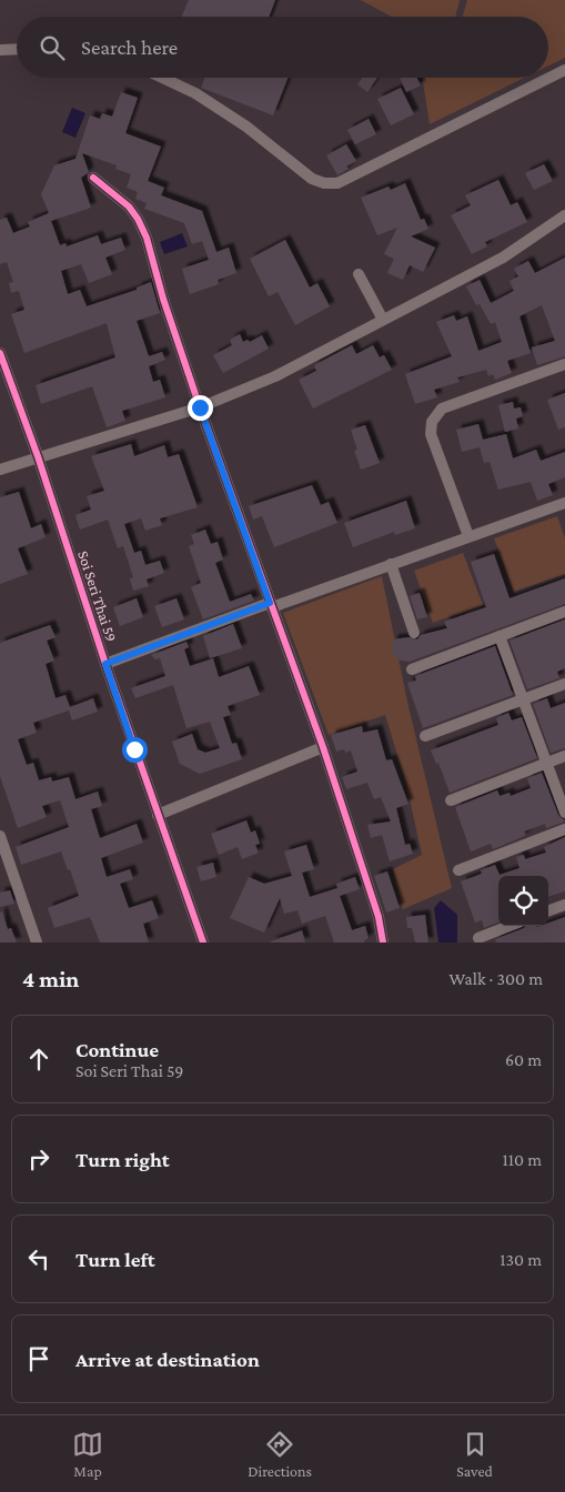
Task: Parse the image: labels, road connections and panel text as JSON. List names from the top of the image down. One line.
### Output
{"streets":{"street":["Soi Seri Thai 59"]},"page":{"search":"Search here","heading":["4 min","Walk · 300 m"],"list":[["Continue","Soi Seri Thai 59","60 m"],["Turn right","110 m"],["Turn left","130 m"],"Arrive at destination"],"nav":["Map","Directions","Saved"]}}
